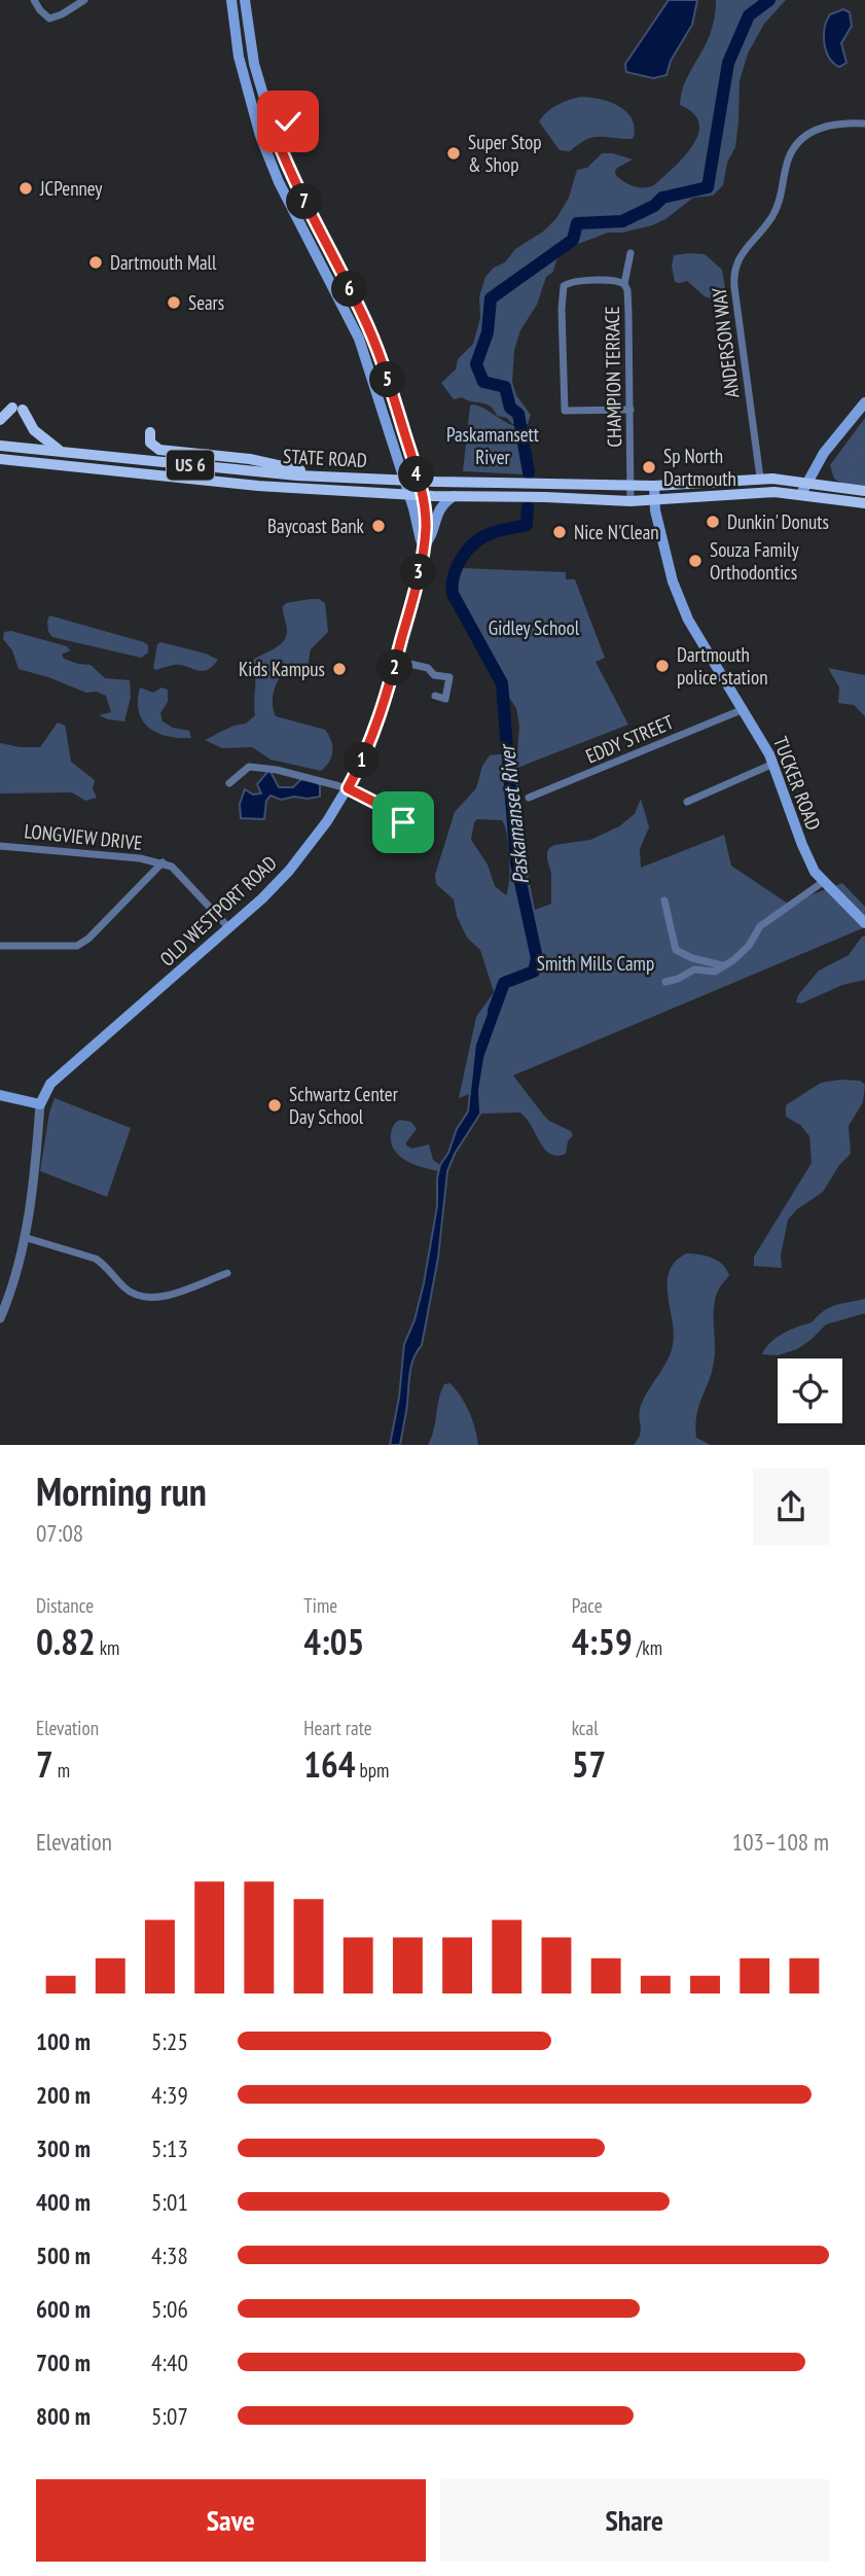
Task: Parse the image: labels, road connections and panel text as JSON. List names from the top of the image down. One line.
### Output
{"streets":{"main road":["STATE ROAD","US 6","TUCKER ROAD","OLD WESTPORT ROAD"],"street":["ANDERSON WAY","CHAMPION TERRACE","EDDY STREET","LONGVIEW DRIVE"]},"crossings":[["ANDERSON WAY","STATE ROAD"],["CHAMPION TERRACE","STATE ROAD"],["STATE ROAD","TUCKER ROAD"],["STATE ROAD","OLD WESTPORT ROAD"],["EDDY STREET","TUCKER ROAD"],["LONGVIEW DRIVE","OLD WESTPORT ROAD"]],"water":["Paskamanset River"],"parks":["Paskamansett River","Gidley School","Smith Mills Camp"],"places":["Super Stop & Shop","JCPenney","Dartmouth Mall","Sears","Sp North Dartmouth","Dunkin' Donuts","Baycoast Bank","Nice N'Clean","Souza Family Orthodontics","Dartmouth police station","Kids Kampus","Schwartz Center Day School"],"page":{"pins":["7","6","5","4","3","2","1"],"heading":["Morning run","07:08"],"stats":[["Distance","0.82 km"],["Time","4:05"],["Pace","4:59 /km"],["Elevation","7 m"],["Heart rate","164 bpm"],["kcal","57"]],"chart":["Elevation","103–108 m"],"list":[{"name":"100 m","note":"5:25"},{"name":"200 m","note":"4:39"},{"name":"300 m","note":"5:13"},{"name":"400 m","note":"5:01"},{"name":"500 m","note":"4:38"},{"name":"600 m","note":"5:06"},{"name":"700 m","note":"4:40"},{"name":"800 m","note":"5:07"}],"buttons":["Save","Share"]}}
